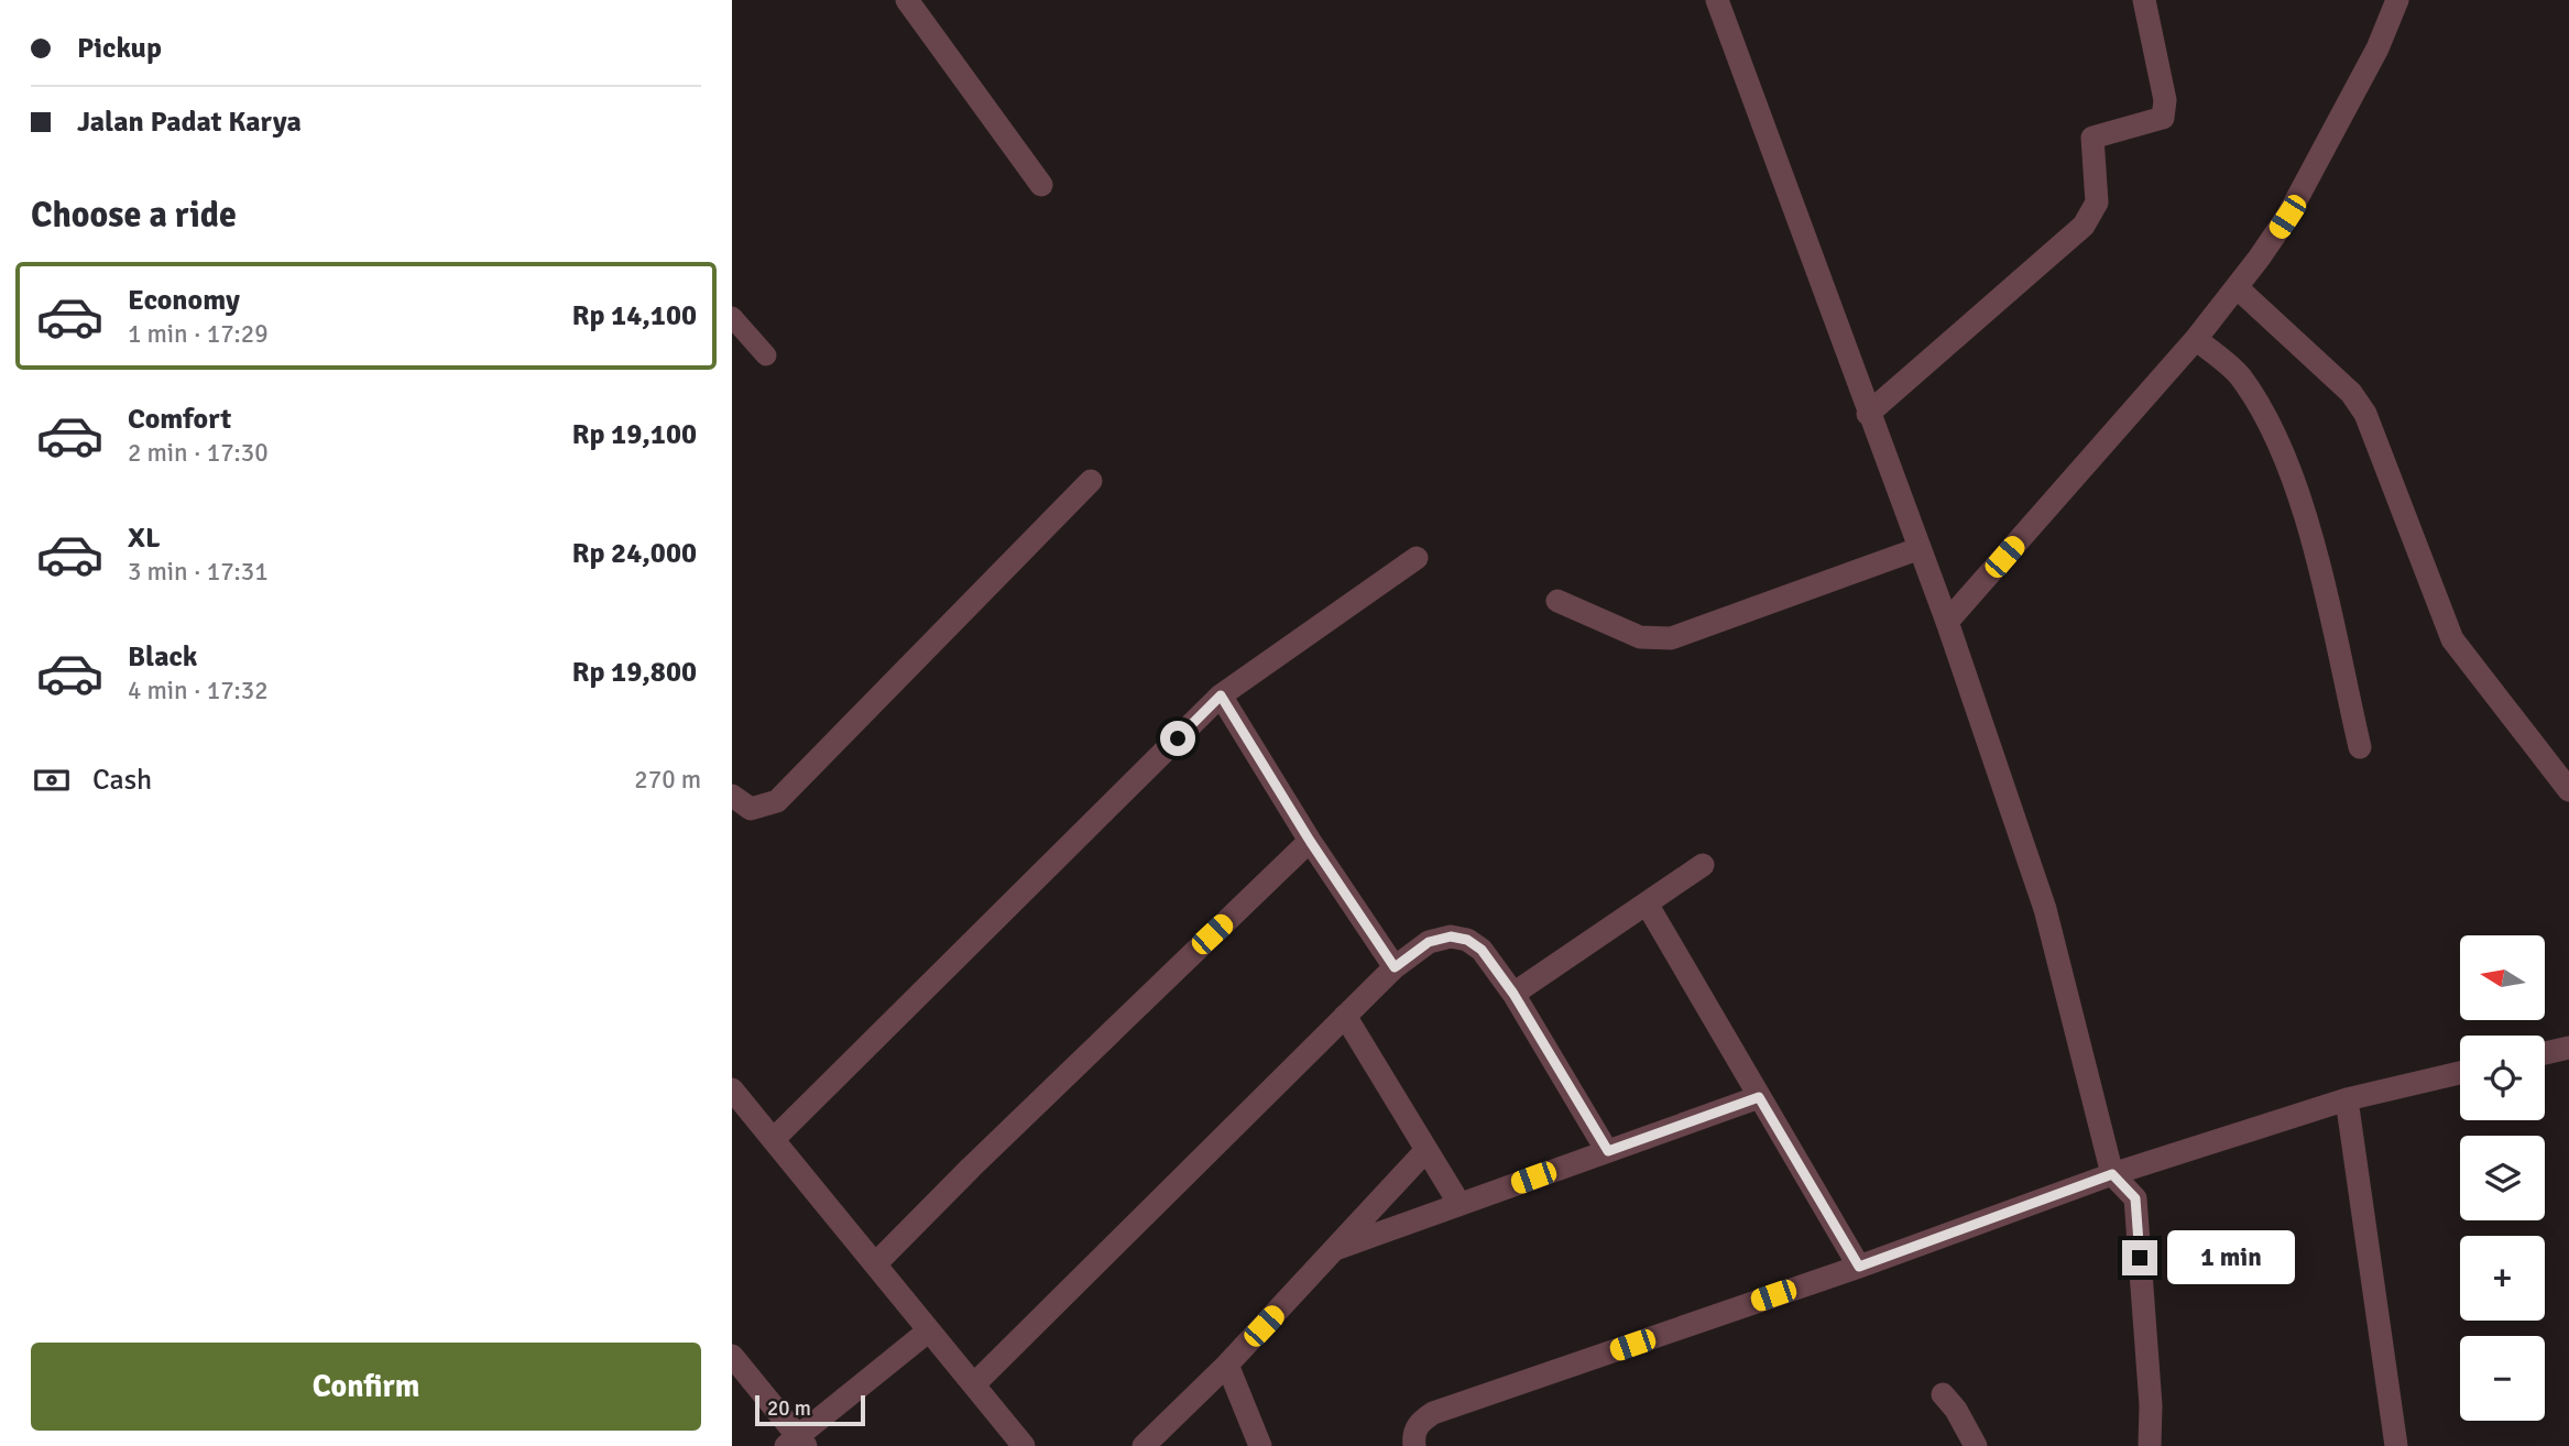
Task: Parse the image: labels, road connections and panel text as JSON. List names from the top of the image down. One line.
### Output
{"scale_bar":"20 m","north":"left","page":{"banner":["Pickup","Jalan Padat Karya"],"heading":"Choose a ride","list":[{"name":"Economy","note":"1 min · 17:29","value":"Rp 14,100"},{"name":"Comfort","note":"2 min · 17:30","value":"Rp 19,100"},{"name":"XL","note":"3 min · 17:31","value":"Rp 24,000"},{"name":"Black","note":"4 min · 17:32","value":"Rp 19,800"}],"pay":["Cash","270 m"],"map_buttons":["+","−"],"bubble":"1 min","buttons":"Confirm","scale":"20 m"}}
